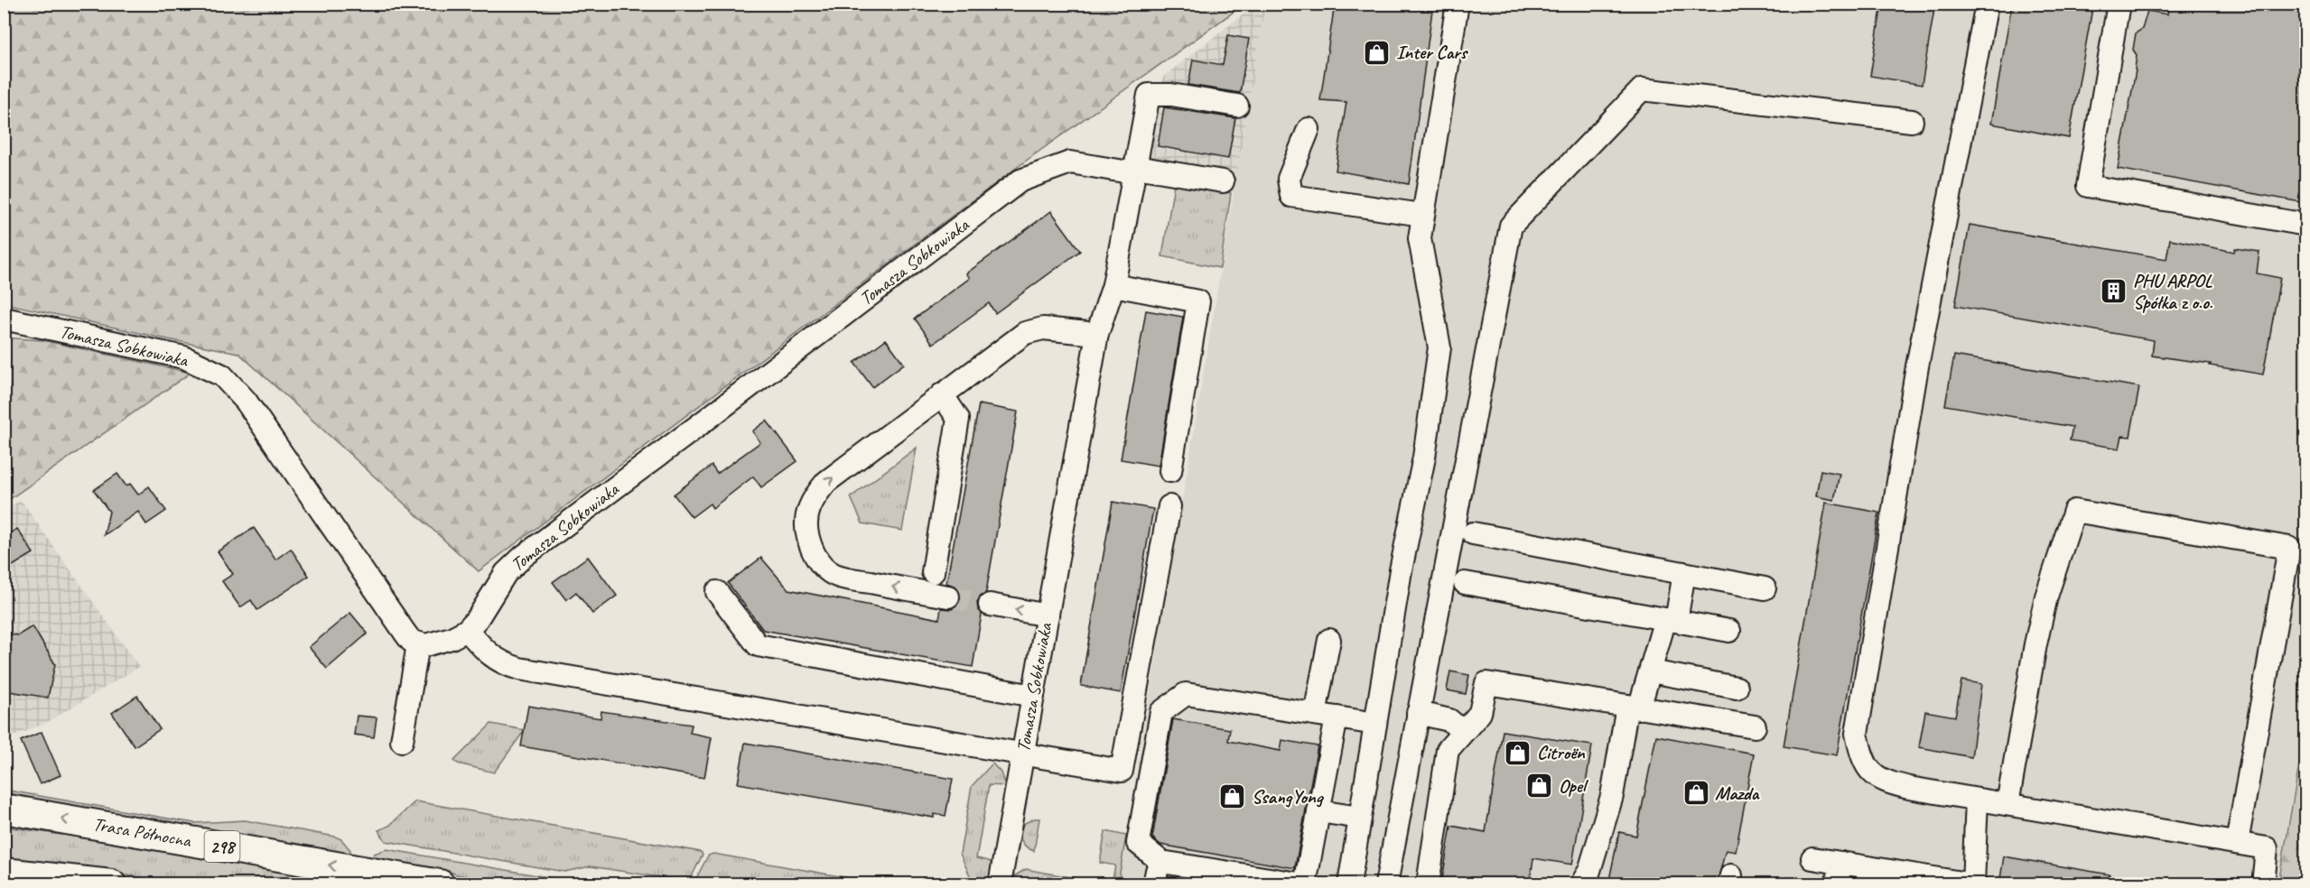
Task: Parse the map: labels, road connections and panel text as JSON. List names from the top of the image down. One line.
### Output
{"streets":{"main road":["Trasa Północna","298"],"street":["Tomasza Sobkowiaka"]},"places":{"shop":["Inter Cars","Citroën","Opel","Mazda","SsangYong"],"building":["PHU ARPOL Spółka z o.o."]}}
